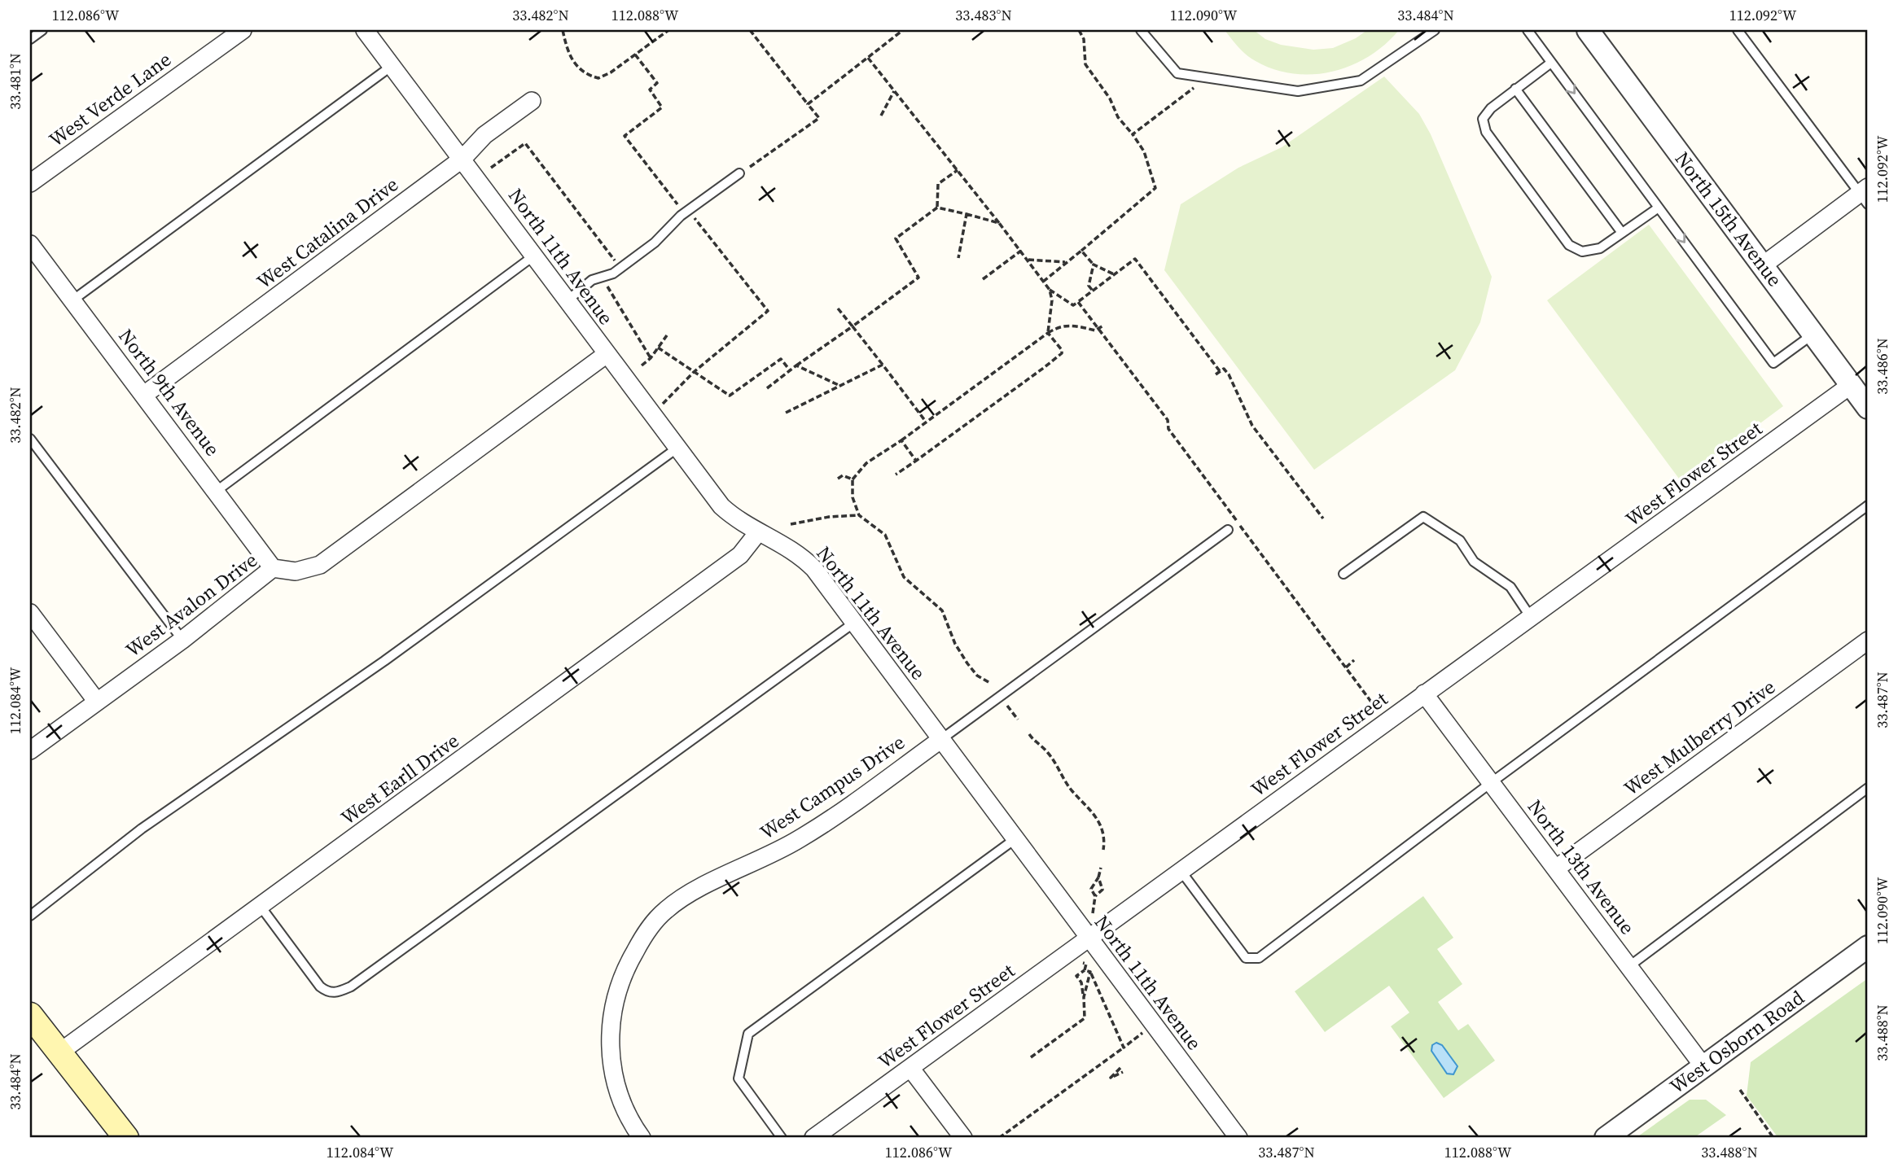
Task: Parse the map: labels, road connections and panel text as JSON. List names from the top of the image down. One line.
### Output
{"streets":{"street":["West Verde Lane","North 15th Avenue","West Catalina Drive","North 11th Avenue","North 9th Avenue","West Flower Street","West Avalon Drive","West Mulberry Drive","West Earll Drive","West Campus Drive","North 13th Avenue","West Osborn Road"]},"crossings":[["North 15th Avenue","West Flower Street"],["West Catalina Drive","North 11th Avenue"],["West Catalina Drive","North 9th Avenue"],["North 11th Avenue","West Flower Street"],["North 11th Avenue","West Avalon Drive"],["North 11th Avenue","West Earll Drive"],["North 11th Avenue","West Campus Drive"],["North 9th Avenue","West Avalon Drive"],["West Flower Street","North 13th Avenue"],["West Mulberry Drive","North 13th Avenue"],["North 13th Avenue","West Osborn Road"]],"coordinates":["112.086°W","33.482°N","112.088°W","33.483°N","112.090°W","33.484°N","112.092°W","33.481°N","33.486°N","33.487°N","112.084°W","33.488°N"]}
